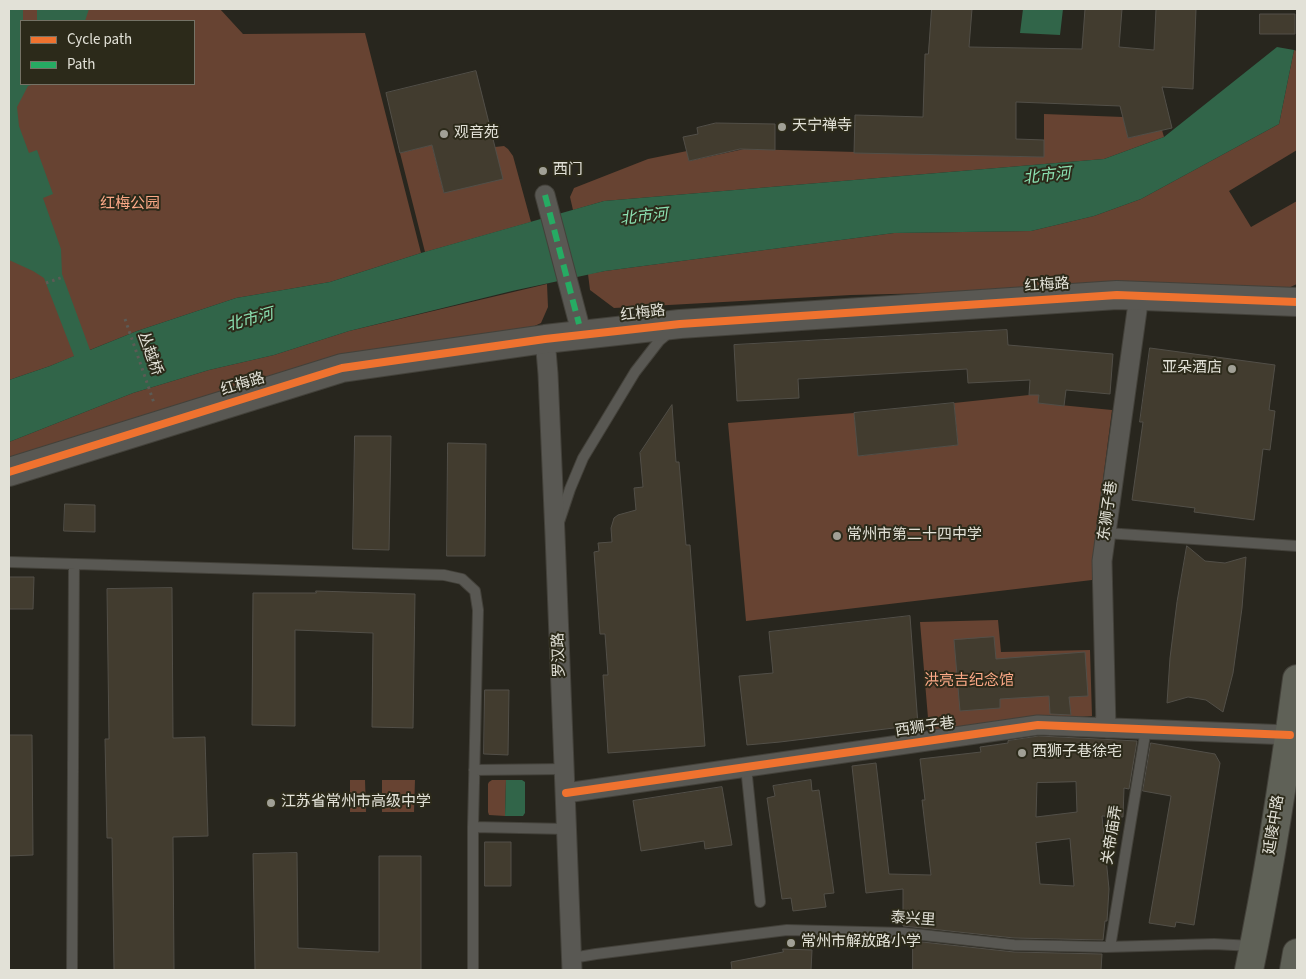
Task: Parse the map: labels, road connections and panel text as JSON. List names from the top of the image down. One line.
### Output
{"streets":{"main road":["延陵中路"],"street":["红梅路","东狮子巷","罗汉路","西狮子巷"],"lane":["关帝庙弄","泰兴里"],"path":["丛越桥"]},"crossings":[["红梅路","东狮子巷"],["红梅路","罗汉路"],["东狮子巷","西狮子巷"],["罗汉路","西狮子巷"],["罗汉路","泰兴里"],["西狮子巷","延陵中路"],["西狮子巷","关帝庙弄"],["延陵中路","泰兴里"],["关帝庙弄","泰兴里"]],"water":["北市河"],"parks":["红梅公园","洪亮吉纪念馆"],"places":["天宁禅寺","观音苑","西门","亚朵酒店","常州市第二十四中学","西狮子巷徐宅","江苏省常州市高级中学","常州市解放路小学"],"legend":["Cycle path","Path"]}
